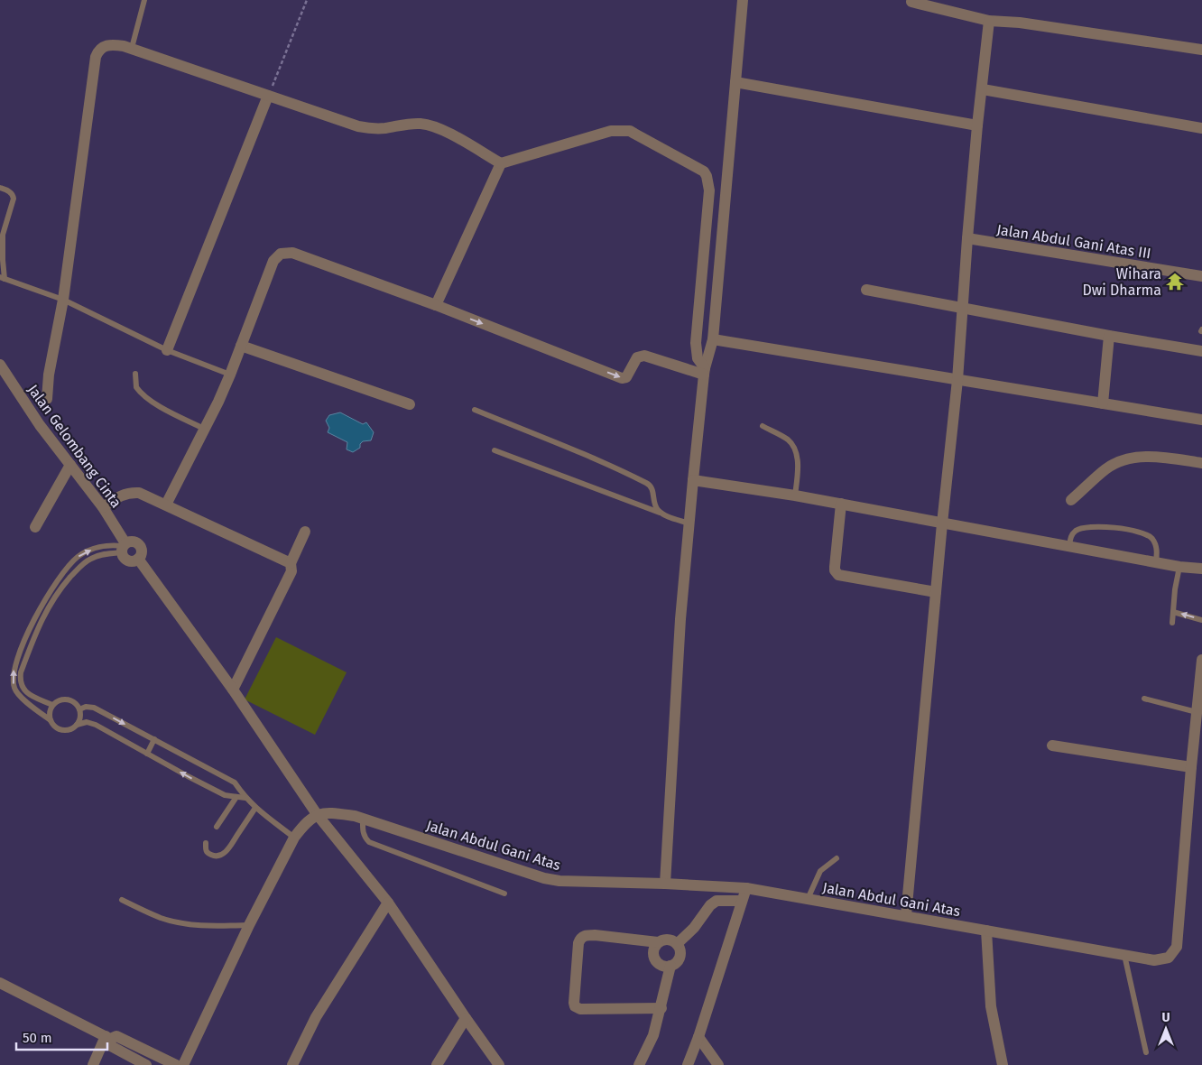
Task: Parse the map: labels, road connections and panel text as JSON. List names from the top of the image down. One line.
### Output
{"streets":{"street":["Jalan Abdul Gani Atas III","Jalan Gelombang Cinta","Jalan Abdul Gani Atas"]},"places":{"temple":["Wihara Dwi Dharma"]},"scale_bar":"50 m","north":"top"}
